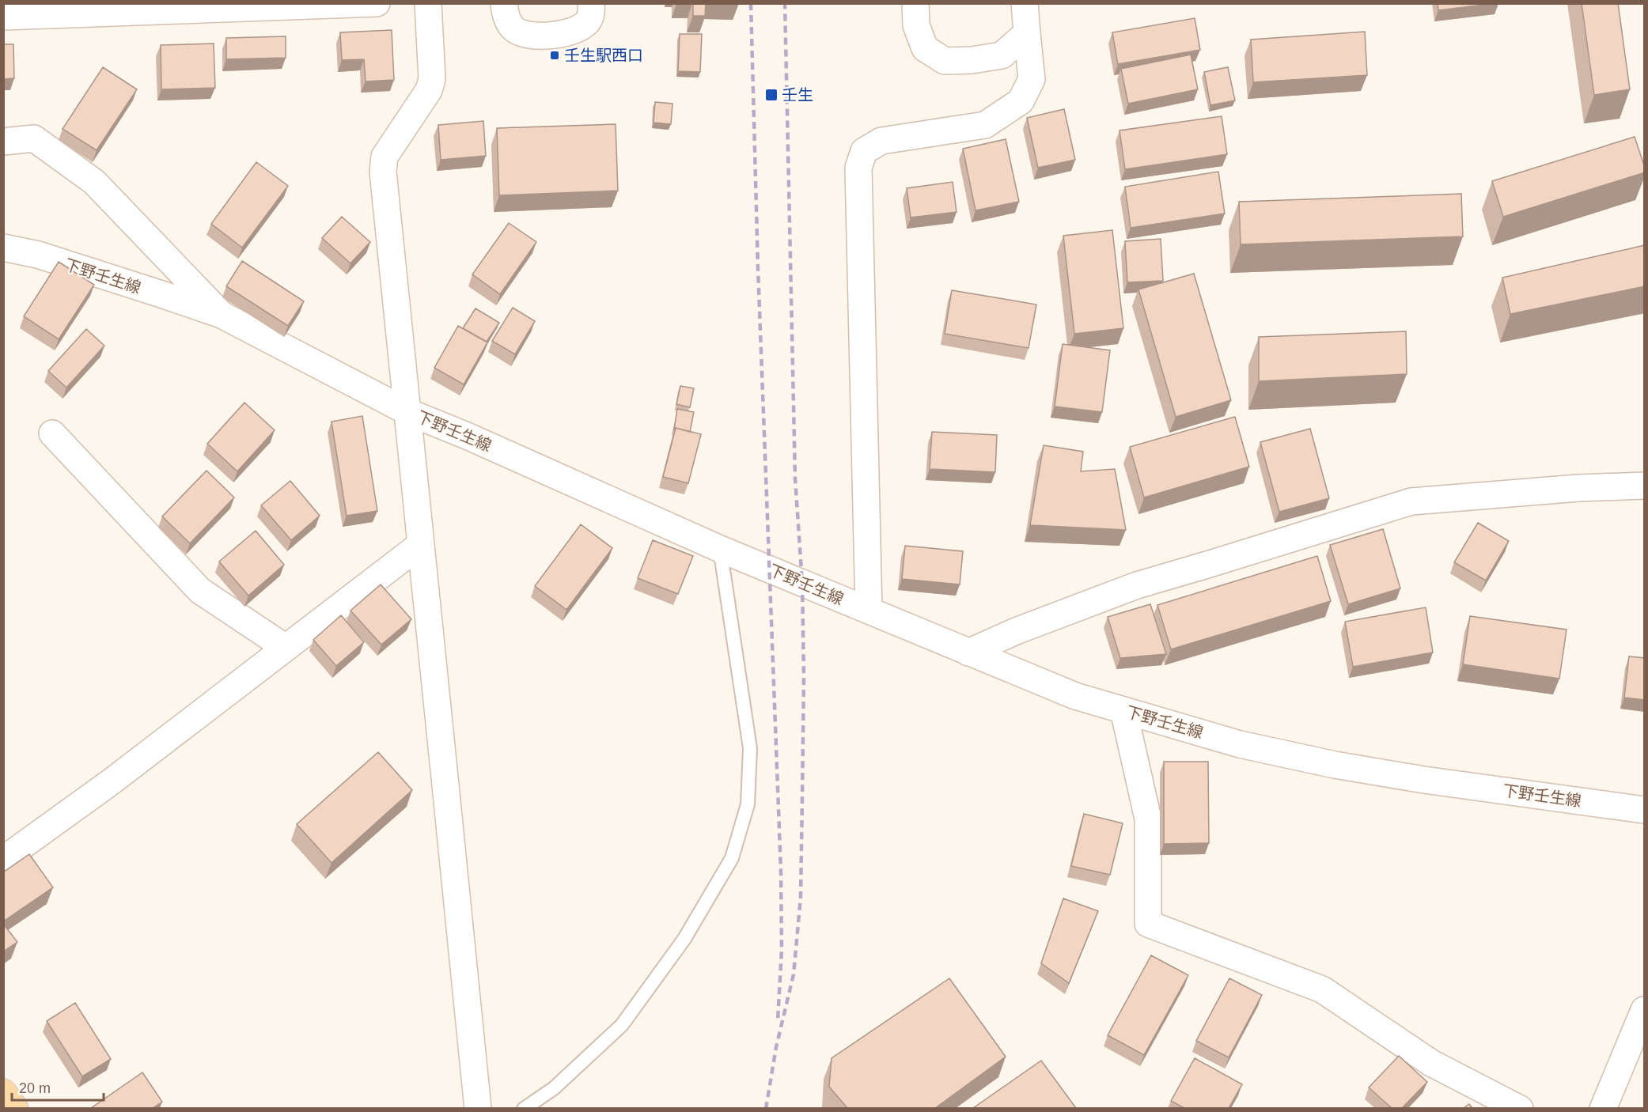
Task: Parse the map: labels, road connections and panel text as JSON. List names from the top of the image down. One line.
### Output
{"streets":{"street":["下野壬生線"]},"places":{"transit":["壬生駅西口","壬生"]},"scale_bar":"20 m"}
